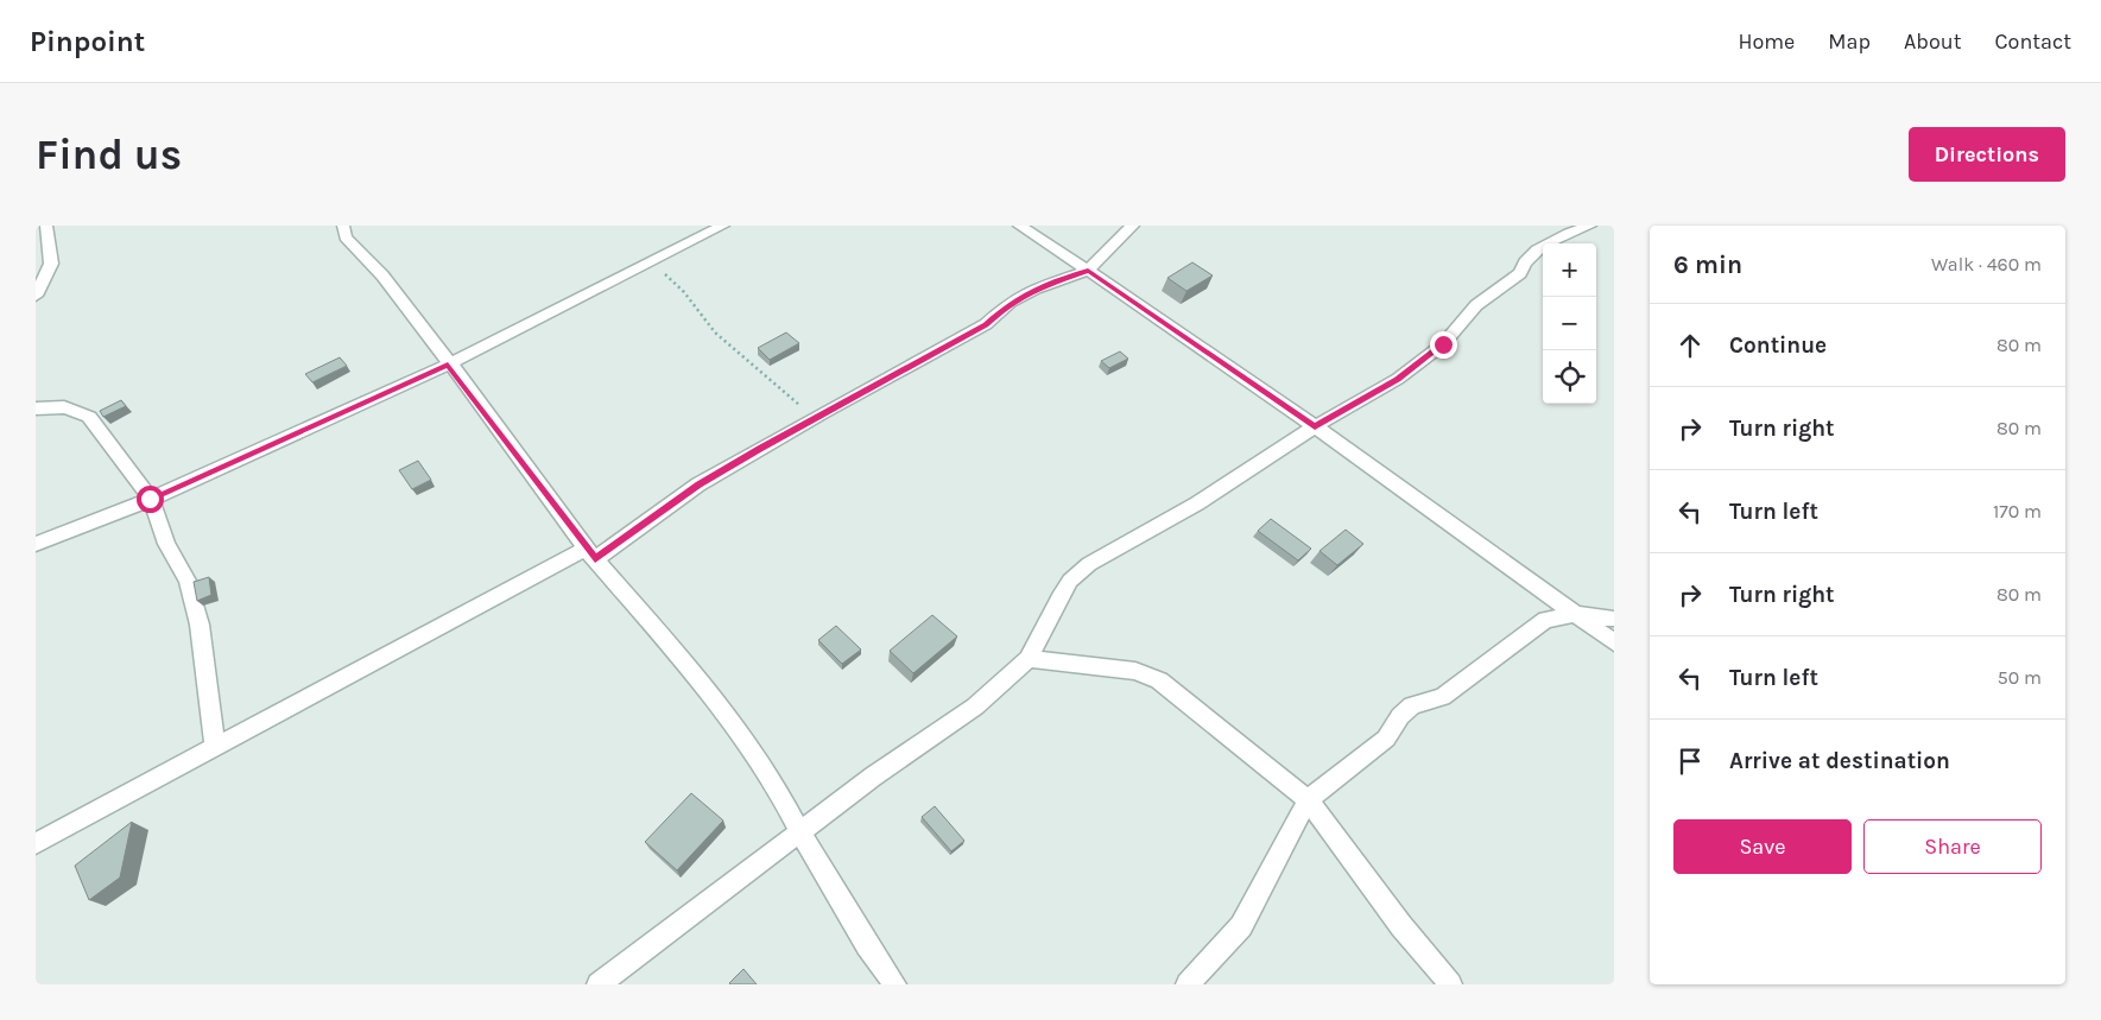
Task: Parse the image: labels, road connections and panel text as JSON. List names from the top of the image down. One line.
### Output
{"page":{"header":"Pinpoint","nav":["Home","Map","About","Contact"],"buttons":["Directions",["Save","Share"]],"title":"Find us","heading":["6 min","Walk · 460 m"],"map_buttons":["+","−"],"list":[["Continue","80 m"],["Turn right","80 m"],["Turn left","170 m"],["Turn right","80 m"],["Turn left","50 m"],"Arrive at destination"]}}
